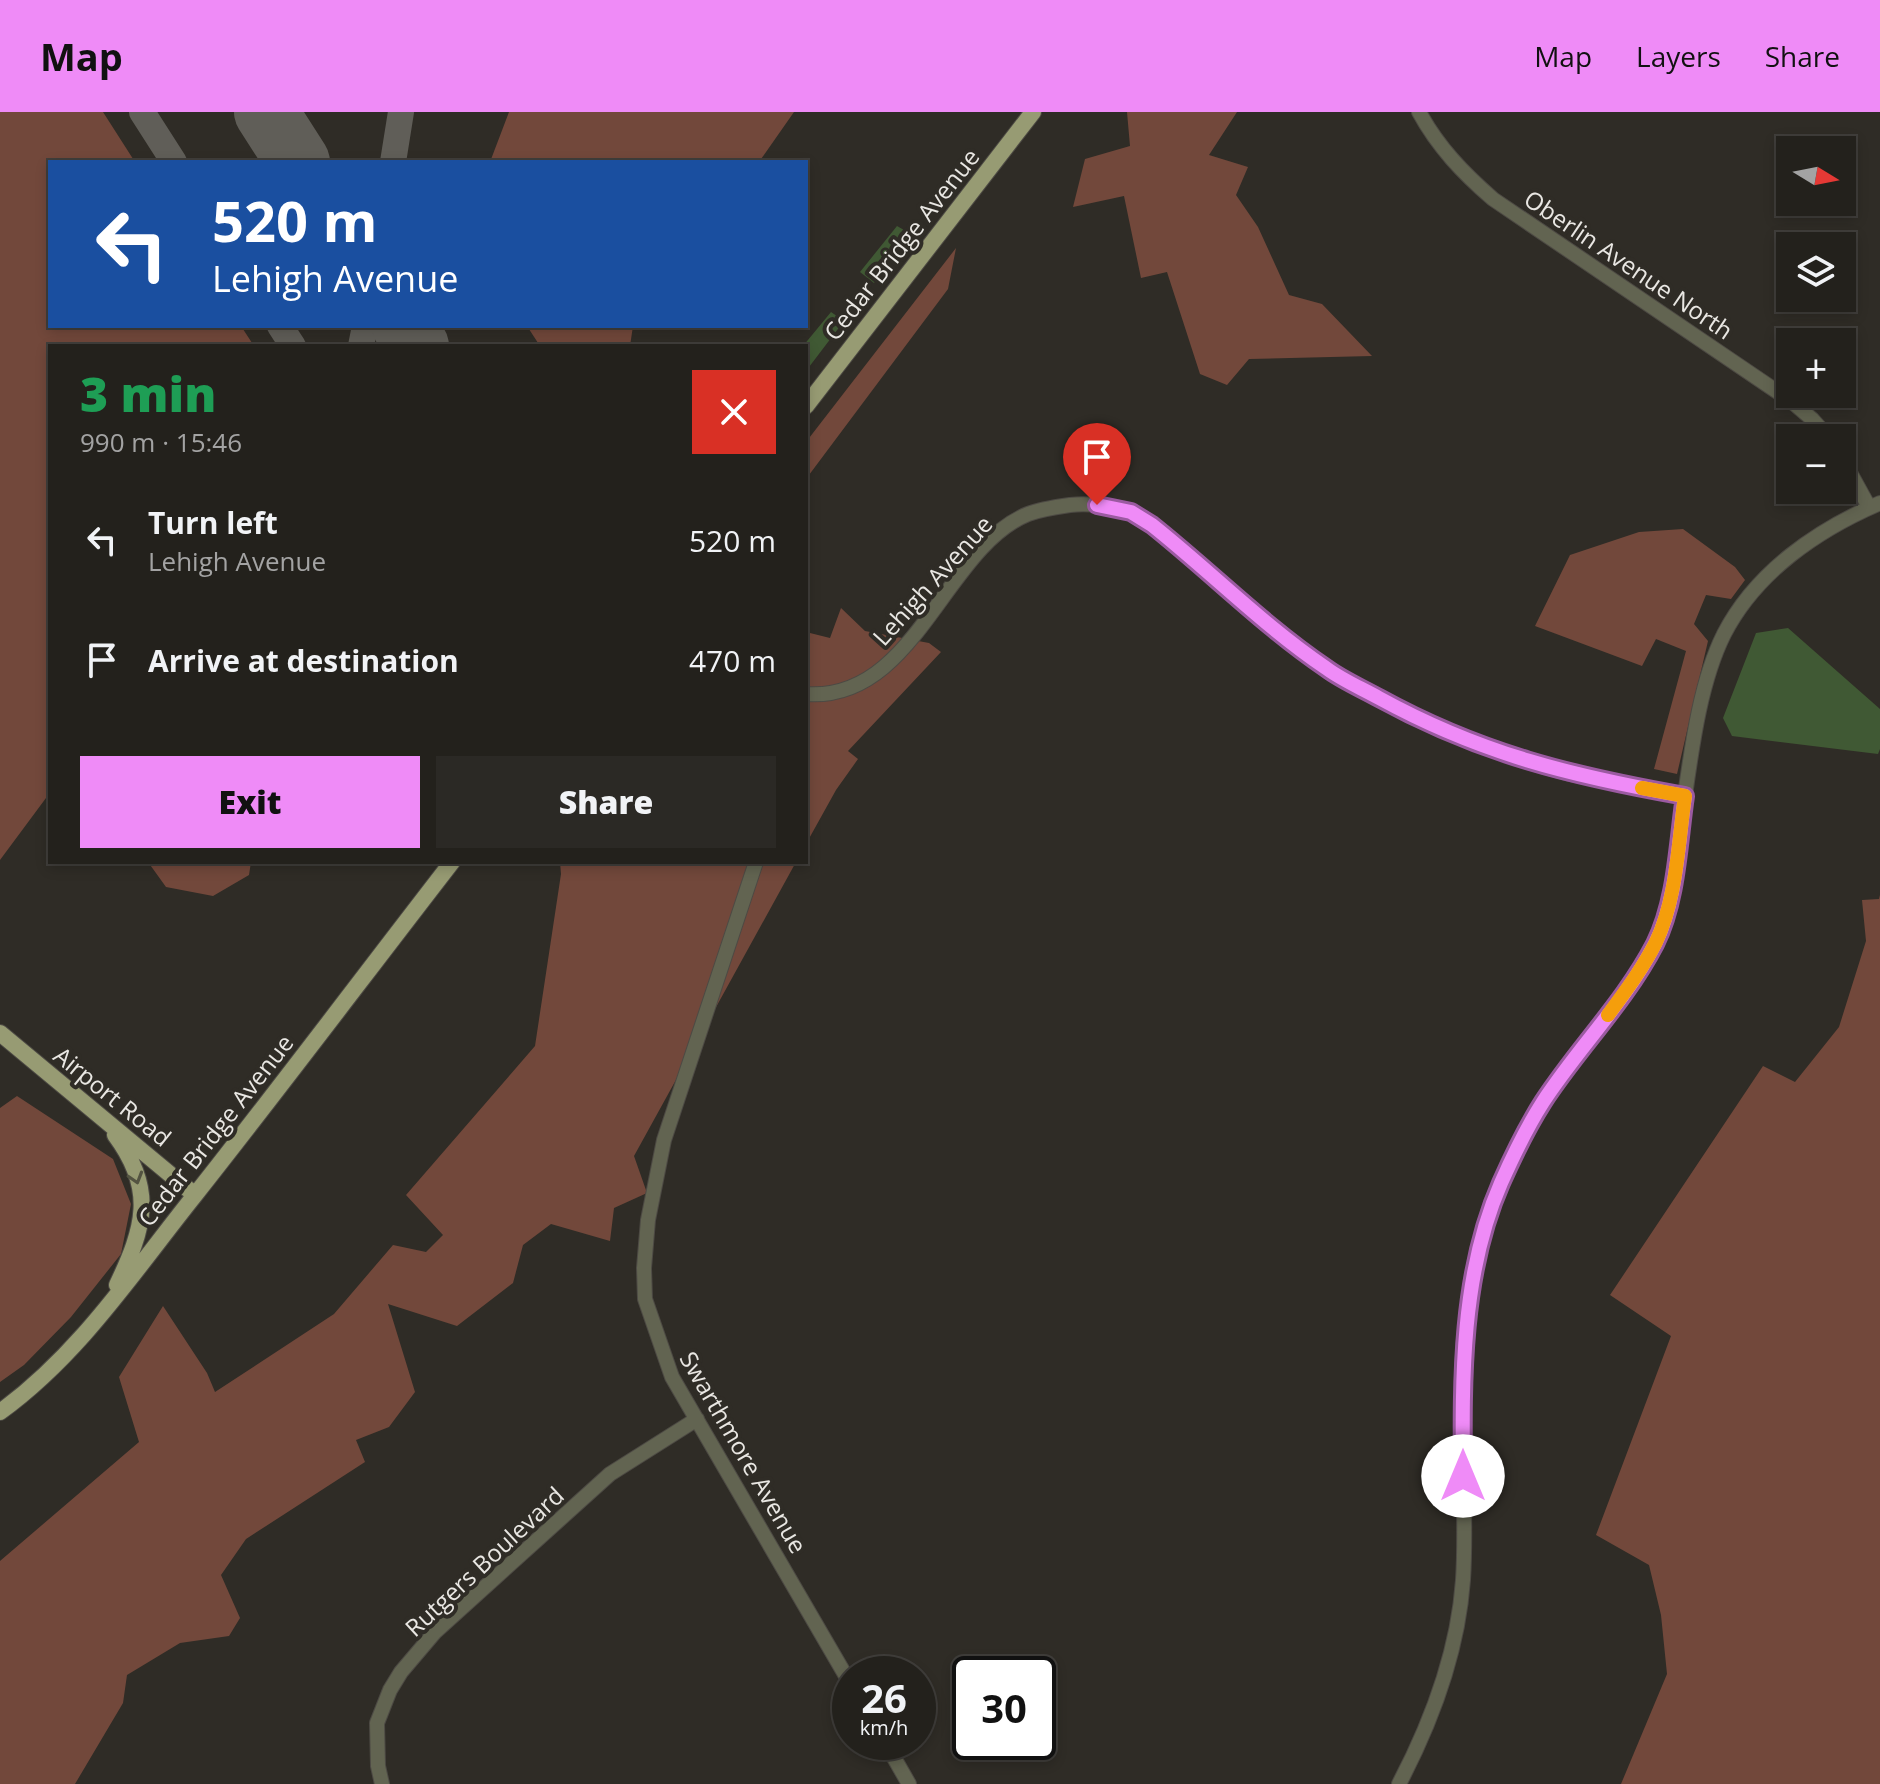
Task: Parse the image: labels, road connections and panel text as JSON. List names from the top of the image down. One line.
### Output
{"streets":{"main road":["Cedar Bridge Avenue","Airport Road"],"street":["Oberlin Avenue North","Lehigh Avenue","Swarthmore Avenue","Rutgers Boulevard"]},"crossings":[["Cedar Bridge Avenue","Airport Road"],["Swarthmore Avenue","Rutgers Boulevard"]],"north":"right","page":{"header":"Map","nav":["Map","Layers","Share"],"map_buttons":["+","−"],"turn":["520 m","Lehigh Avenue"],"heading":["3 min","990 m · 15:46"],"list":[{"name":"Turn left","note":"Lehigh Avenue","value":"520 m"},{"name":"Arrive at destination","value":"470 m"}],"buttons":["Exit","Share"],"speed":"26 km/h","limit":"30"}}
